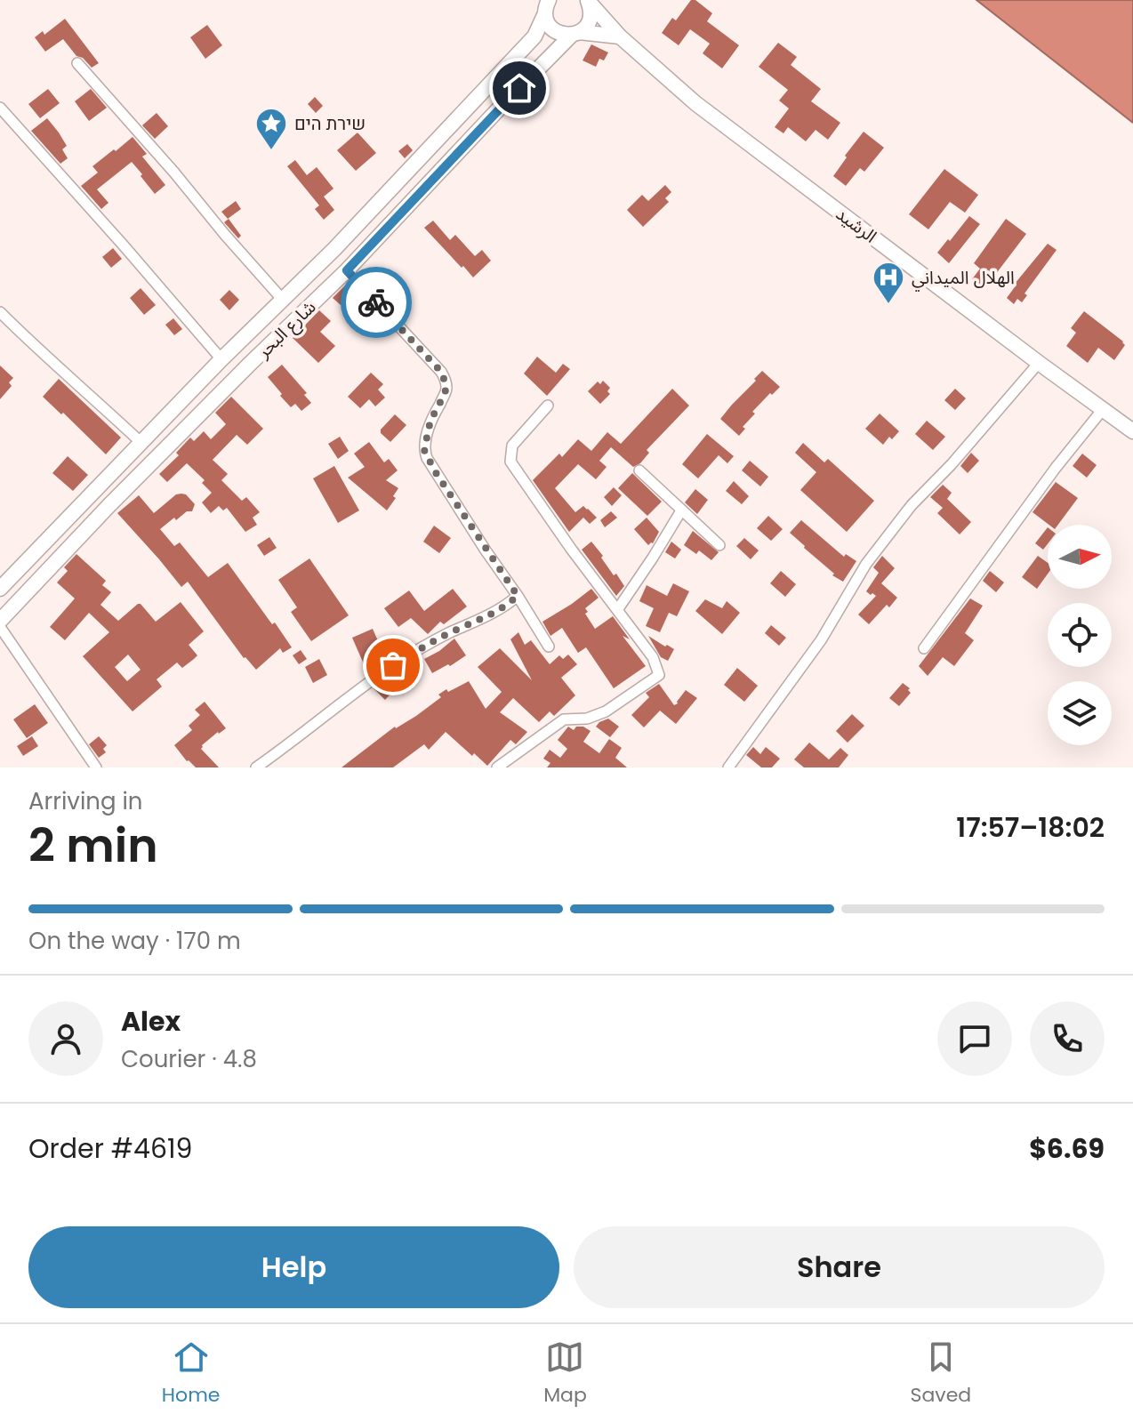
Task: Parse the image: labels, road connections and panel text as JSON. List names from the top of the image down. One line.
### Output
{"streets":{"main road":["الرشيد","شارع البحر"]},"places":{"place":["שירת הים"],"hospital":["الهلال الميداني"]},"north":"right","page":{"heading":["2 min","Arriving in","17:57–18:02"],"panel":["Alex","Courier · 4.8","Order #4619","$6.69"],"bar":"On the way · 170 m","buttons":["Help","Share"],"tabs":["Home","Map","Saved"]}}
